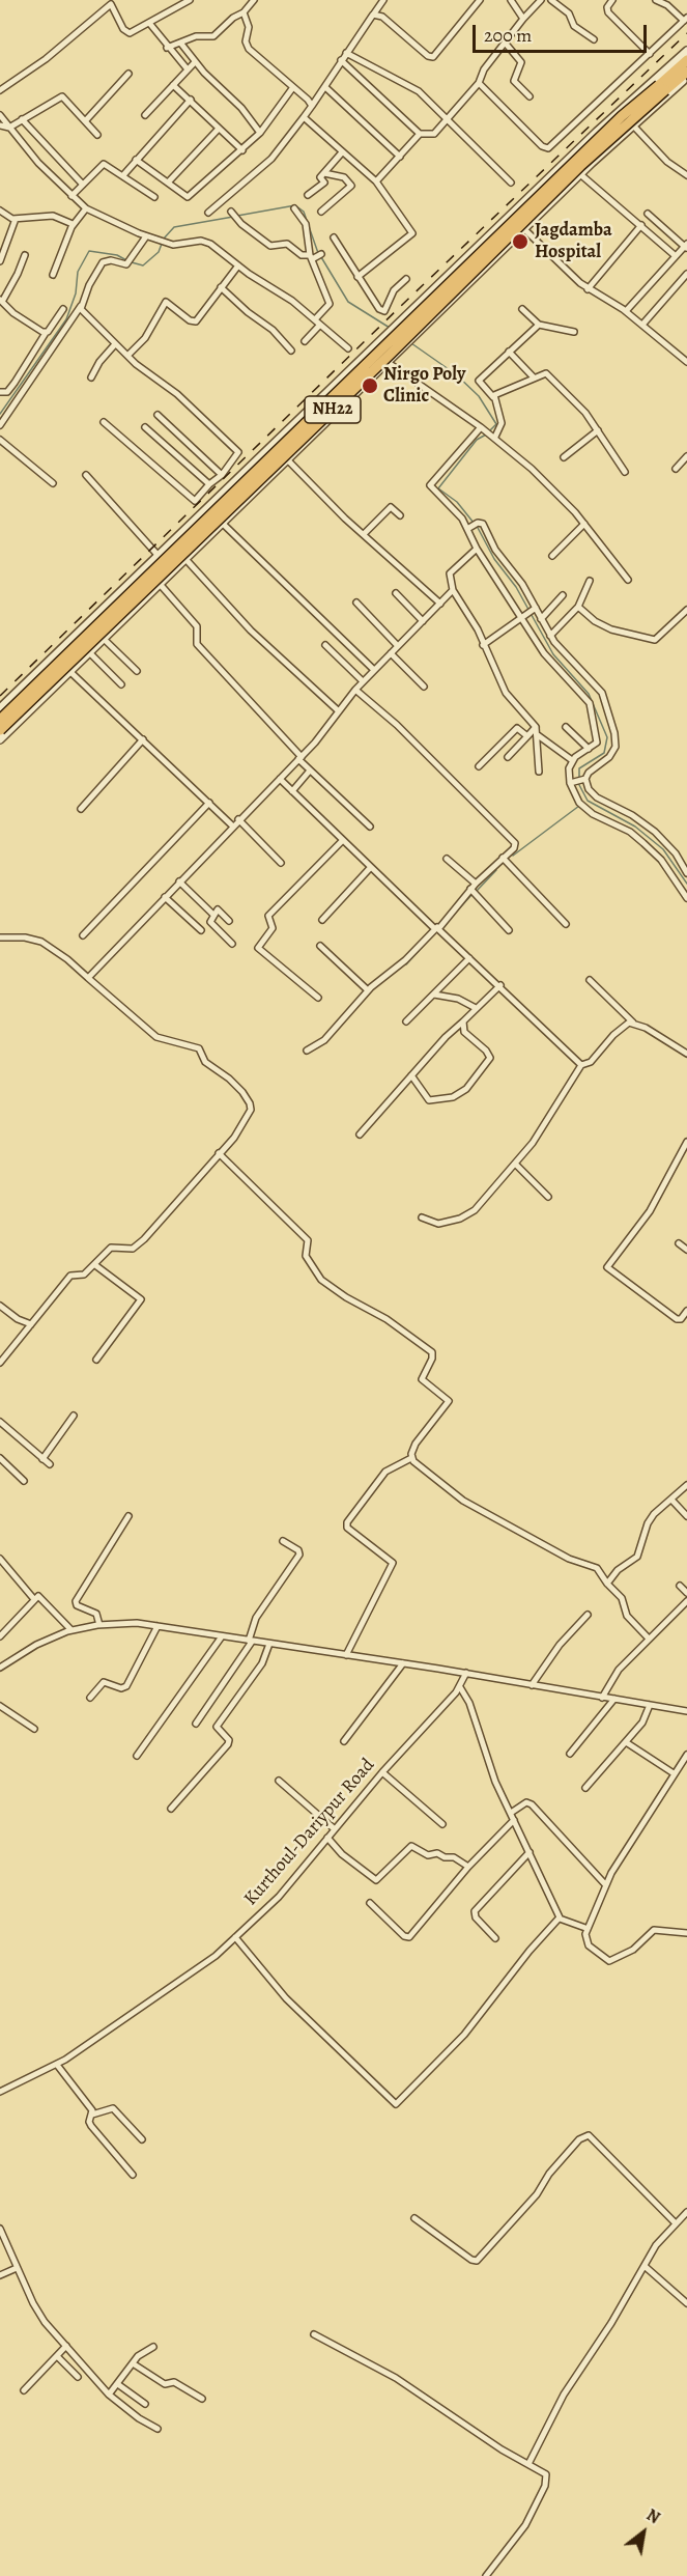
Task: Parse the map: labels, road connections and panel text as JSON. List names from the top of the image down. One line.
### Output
{"streets":{"highway":["NH22"],"street":["Kurthoul-Dariypur Road"]},"places":["Jagdamba Hospital","Nirgo Poly Clinic"],"scale_bar":"200 m","north":"top right"}
